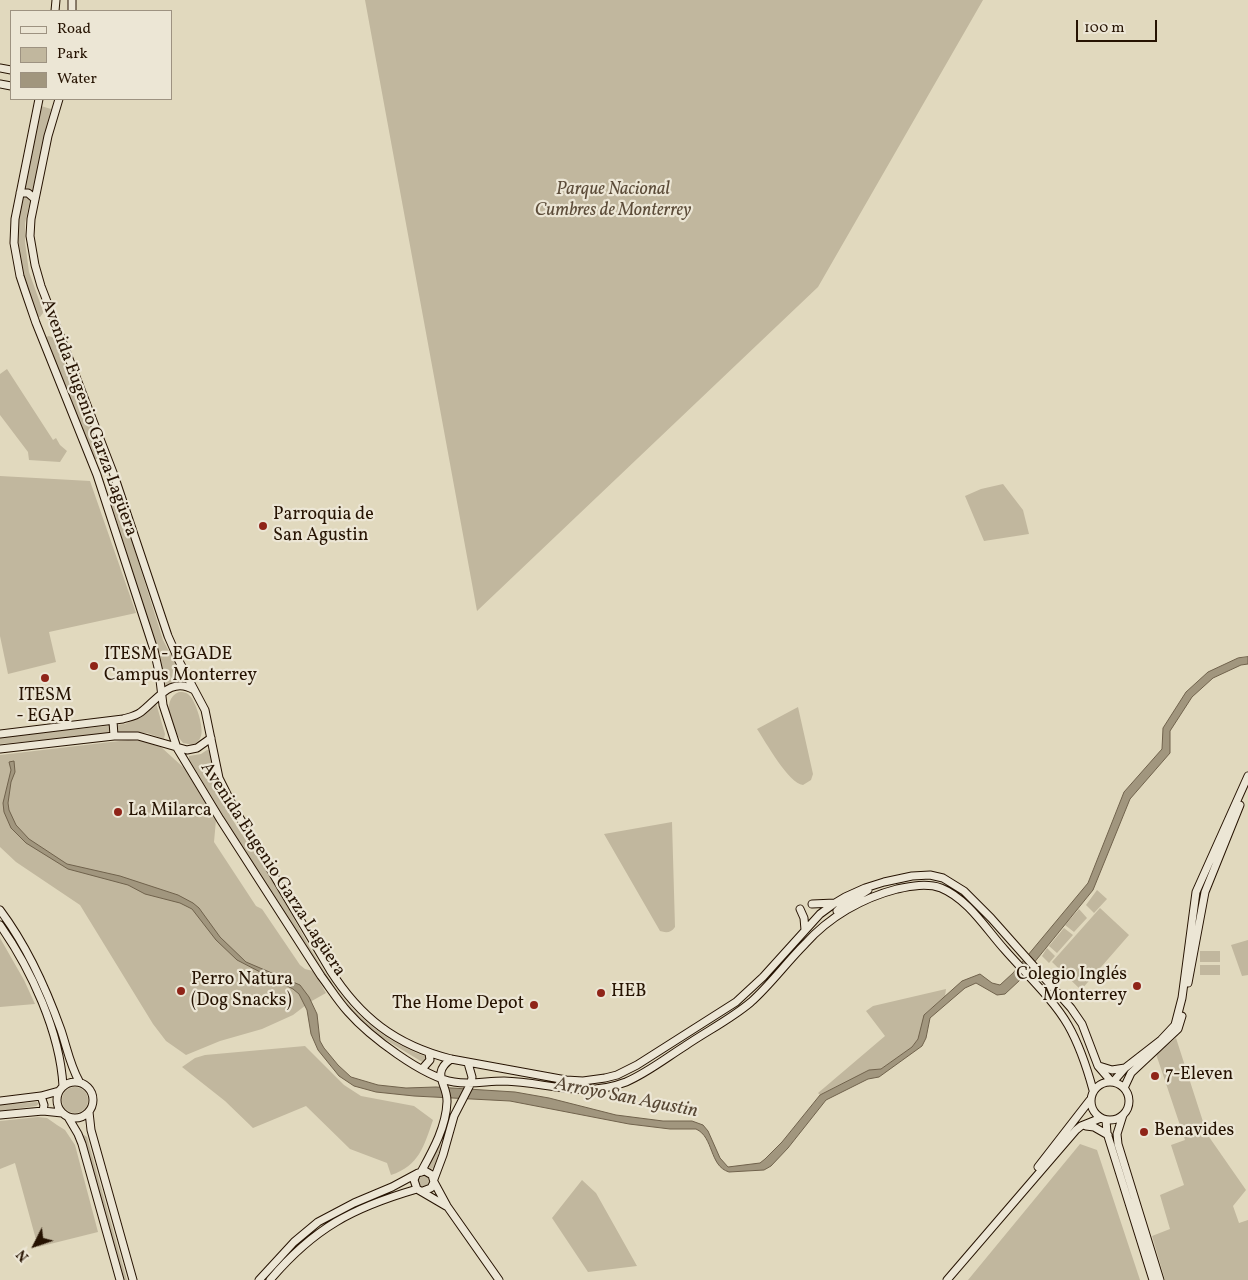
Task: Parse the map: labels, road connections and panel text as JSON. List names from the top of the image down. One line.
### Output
{"streets":{"main road":["Avenida Eugenio Garza Lagüera"]},"water":["Arroyo San Agustin"],"parks":["Parque Nacional Cumbres de Monterrey"],"places":["Parroquia de San Agustin","ITESM - EGADE Campus Monterrey","ITESM - EGAP","La Milarca","Colegio Inglés Monterrey","Perro Natura (Dog Snacks)","HEB","The Home Depot","7-Eleven","Benavides"],"legend":["Road","Park","Water"],"scale_bar":"100 m","north":"bottom left"}
